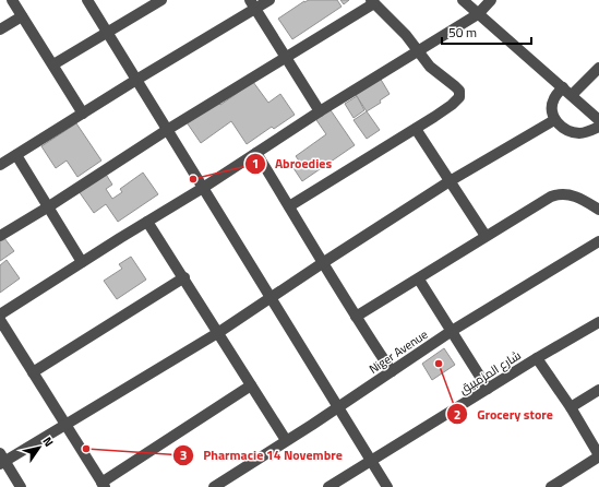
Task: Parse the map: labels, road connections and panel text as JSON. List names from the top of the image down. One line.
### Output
{"streets":{"street":["Niger Avenue","شارع المزمبيق"]},"places":["Abroedies","Grocery store","Pharmacie 14 Novembre"],"scale_bar":"50 m","north":"top right"}
